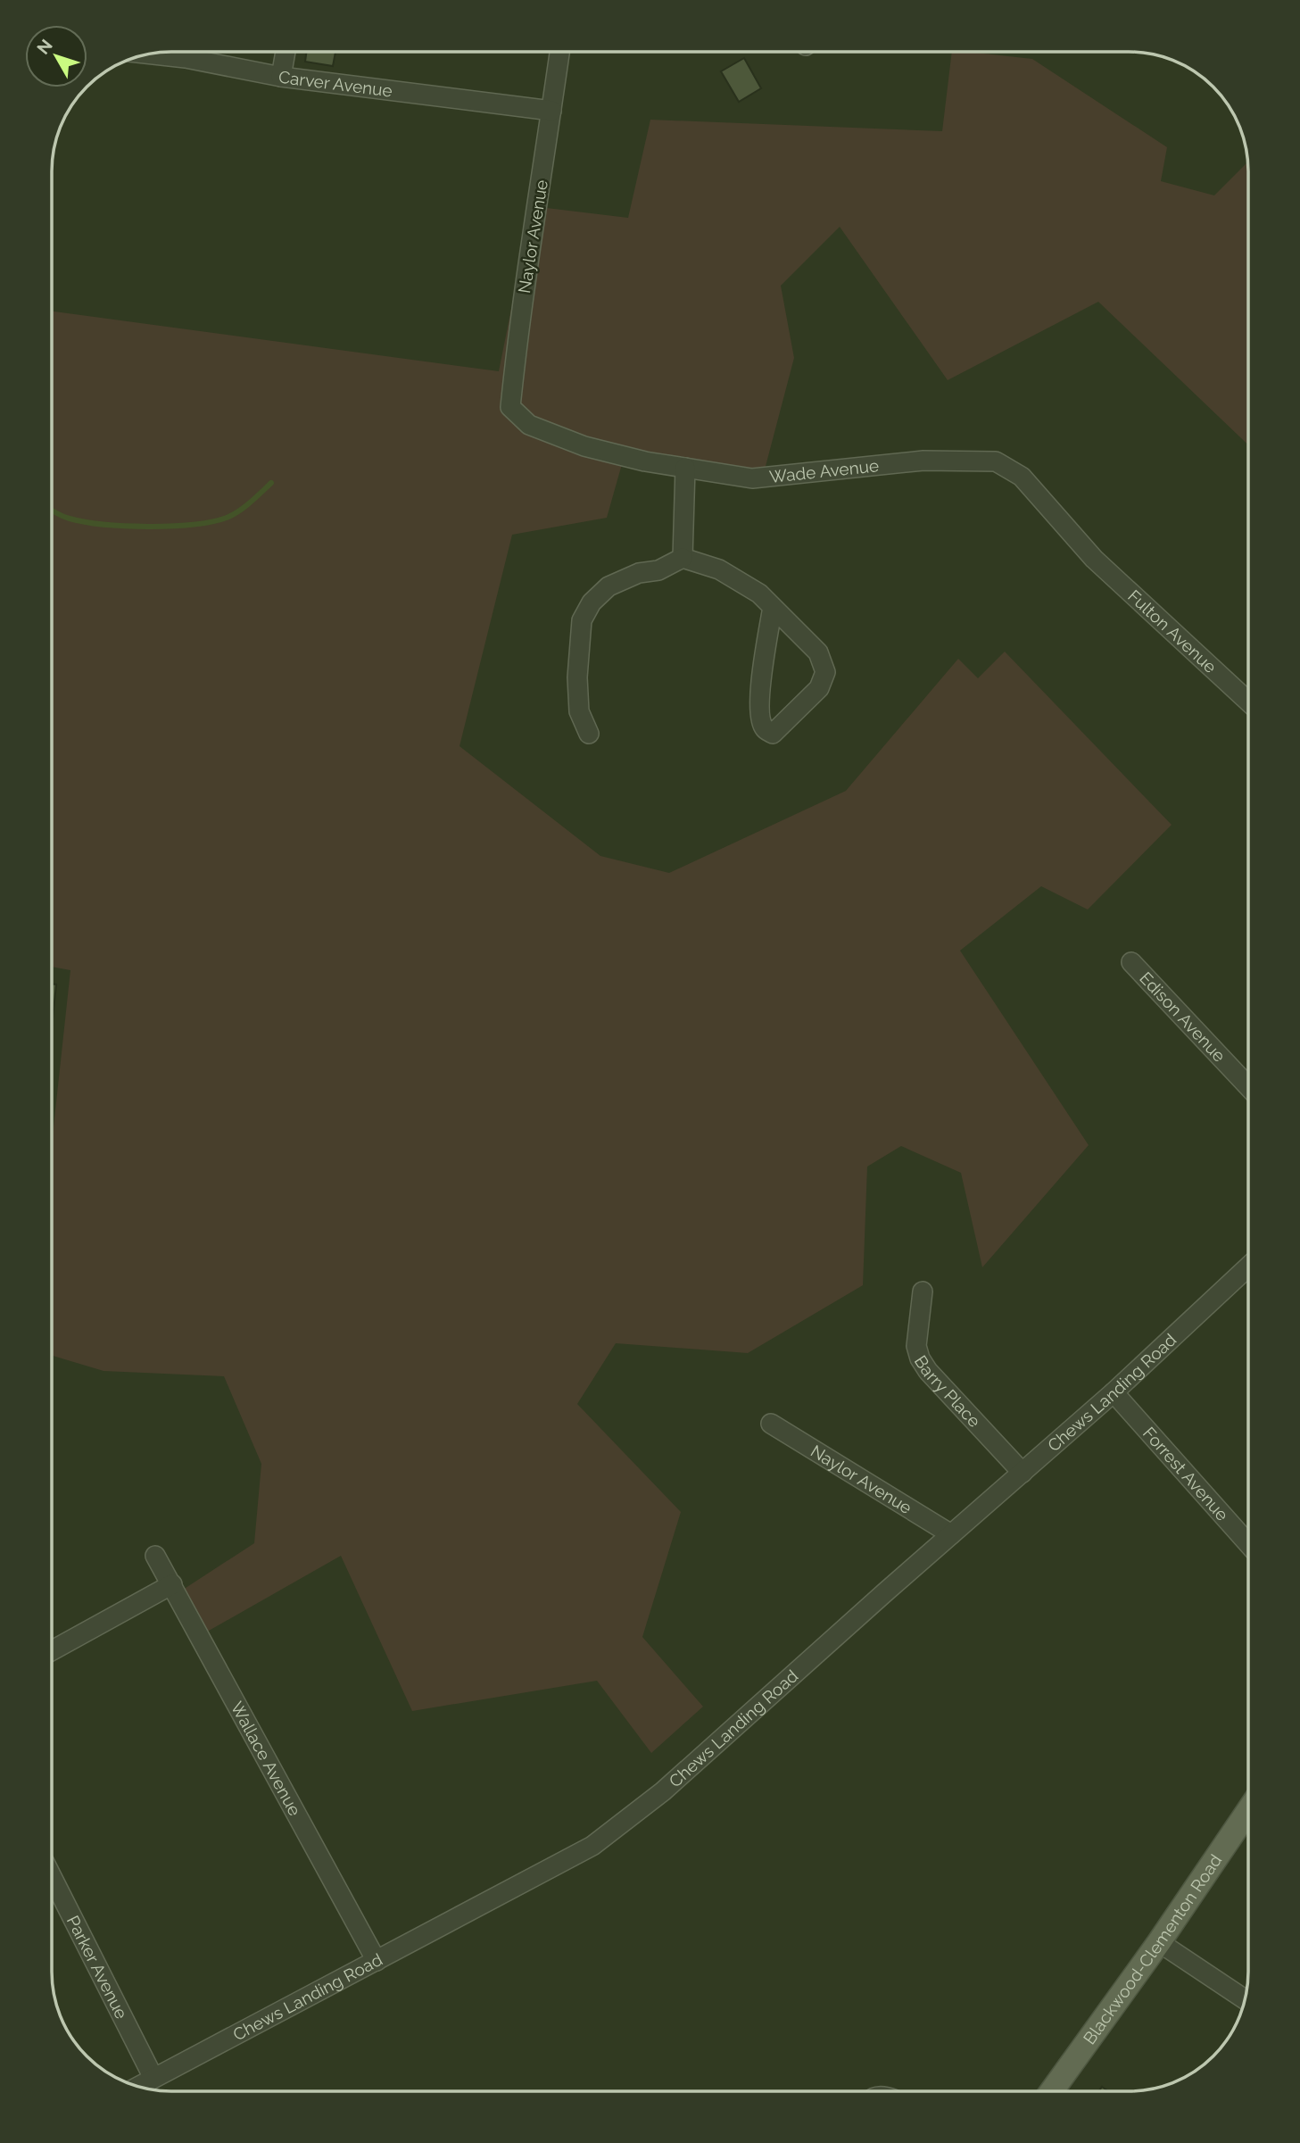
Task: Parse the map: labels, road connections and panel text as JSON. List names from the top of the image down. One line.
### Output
{"streets":{"main road":["Blackwood-Clementon Road"],"street":["Carver Avenue","Naylor Avenue","Wade Avenue","Fulton Avenue","Edison Avenue","Barry Place","Chews Landing Road","Forrest Avenue","Wallace Avenue","Parker Avenue"]},"crossings":[["Carver Avenue","Naylor Avenue"],["Naylor Avenue","Wade Avenue"],["Naylor Avenue","Chews Landing Road"],["Wade Avenue","Fulton Avenue"],["Barry Place","Chews Landing Road"],["Chews Landing Road","Forrest Avenue"],["Chews Landing Road","Wallace Avenue"],["Chews Landing Road","Parker Avenue"]],"north":"top left"}
